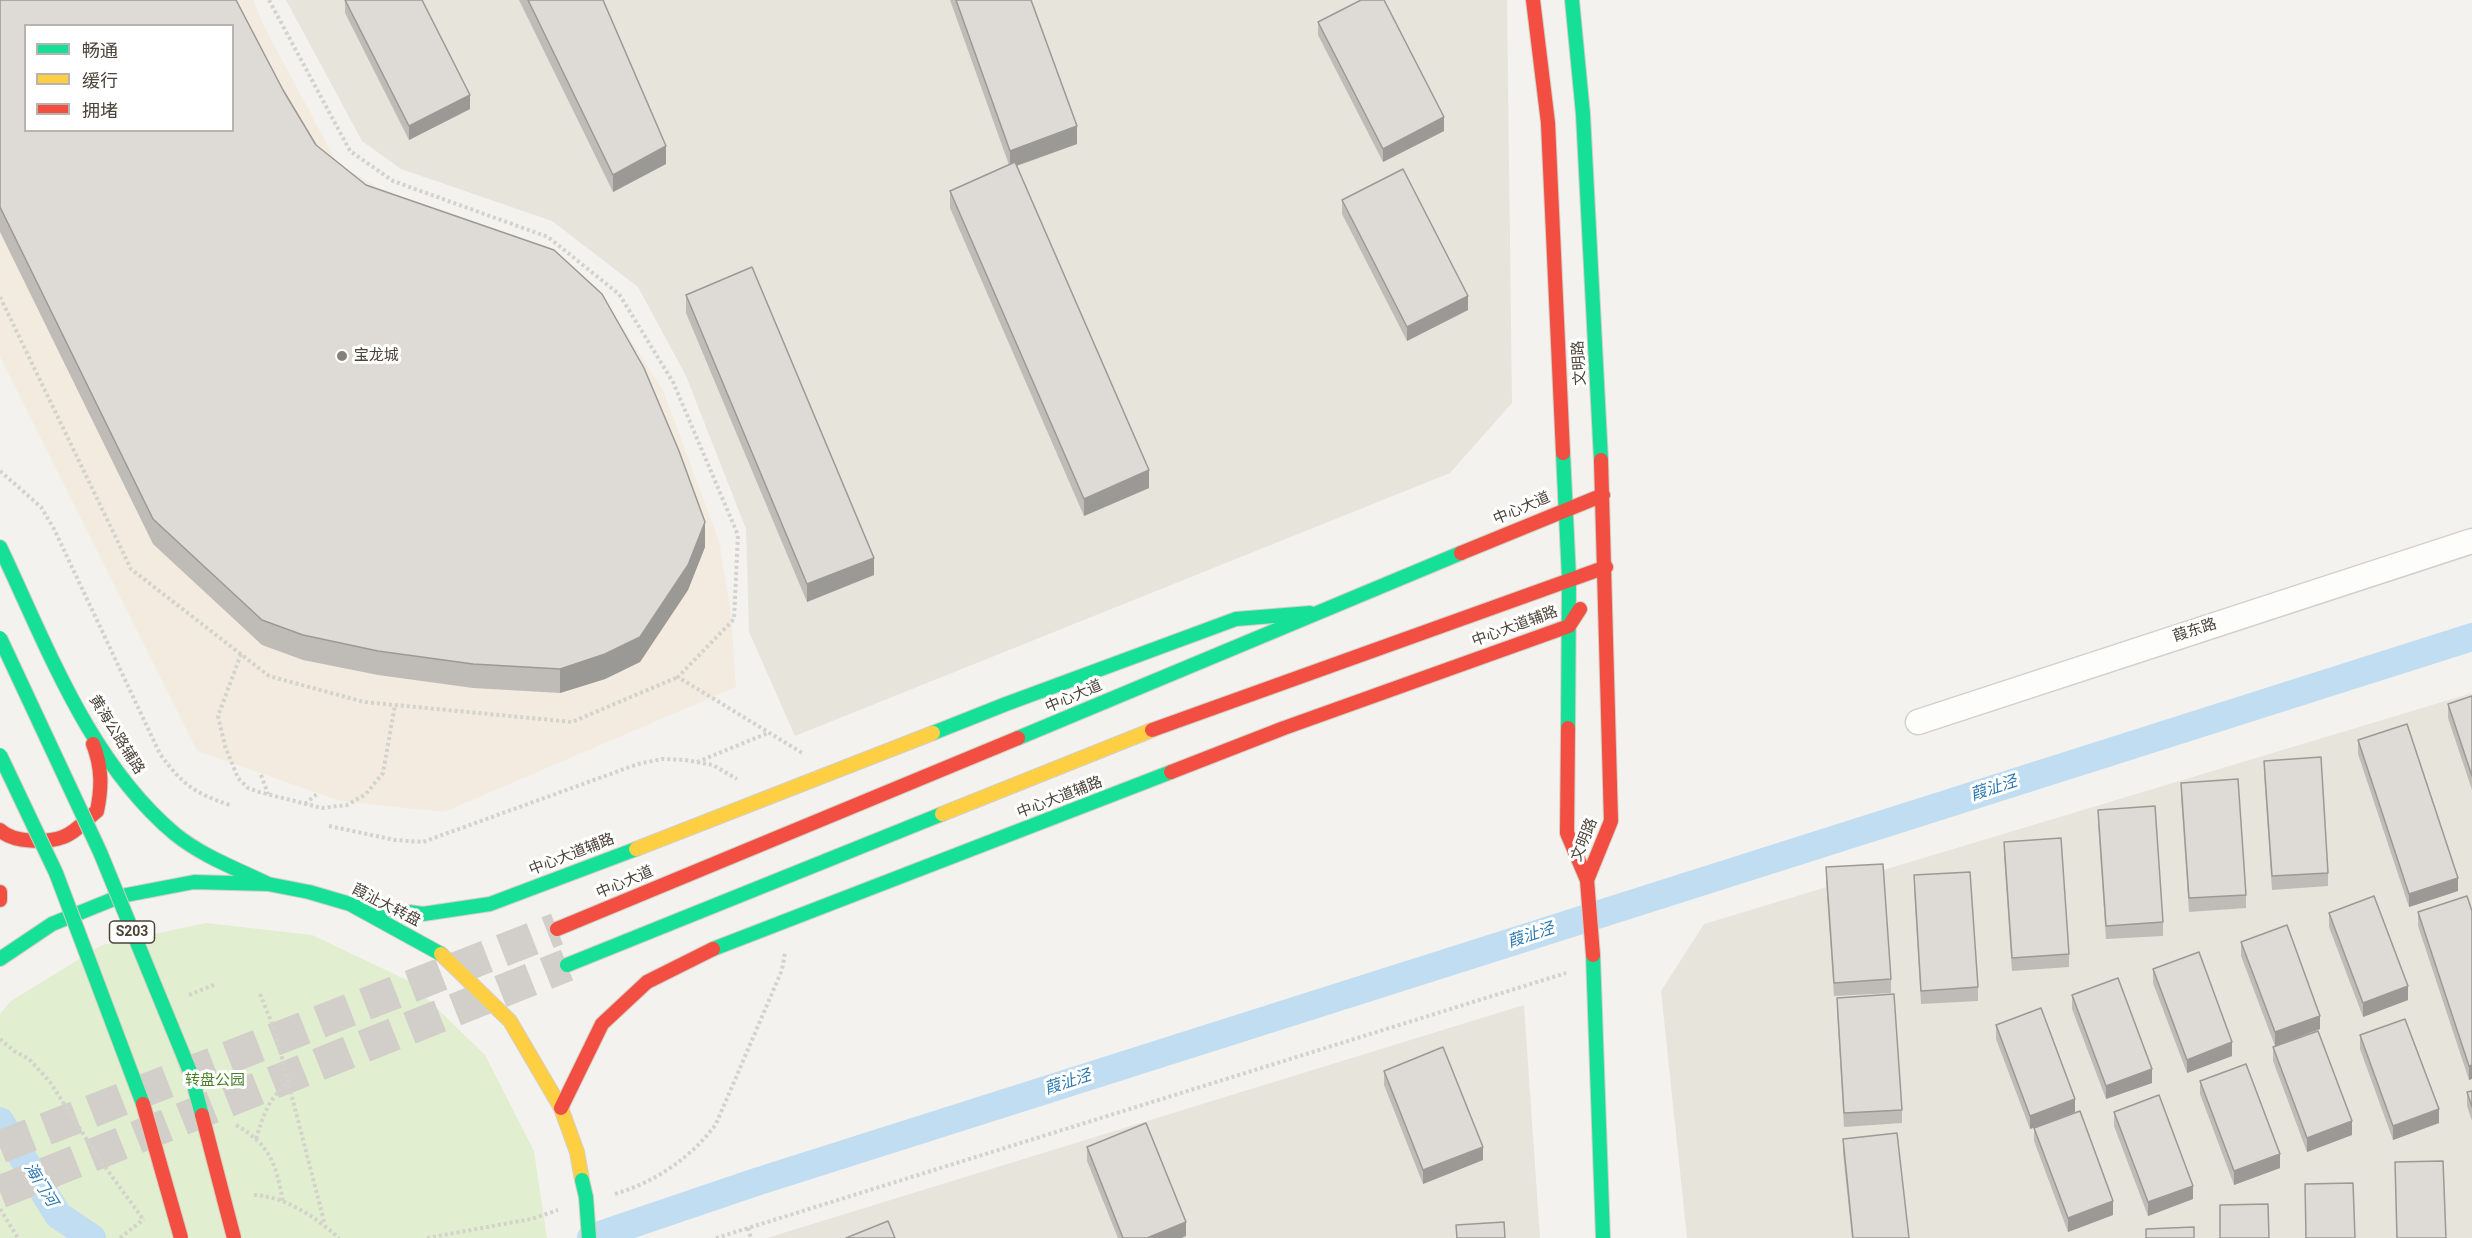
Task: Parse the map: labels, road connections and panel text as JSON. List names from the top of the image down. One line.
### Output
{"streets":{"main road":["文明路","中心大道","中心大道辅路","黄海公路辅路","葭沚大转盘","S203"],"street":["葭东路"]},"crossings":[["文明路","中心大道"],["文明路","中心大道辅路"],["中心大道","中心大道辅路"],["中心大道辅路","葭沚大转盘"],["黄海公路辅路","葭沚大转盘"]],"water":["葭沚泾","海门河"],"parks":["转盘公园"],"places":["宝龙城"],"legend":["畅通","缓行","拥堵"]}
